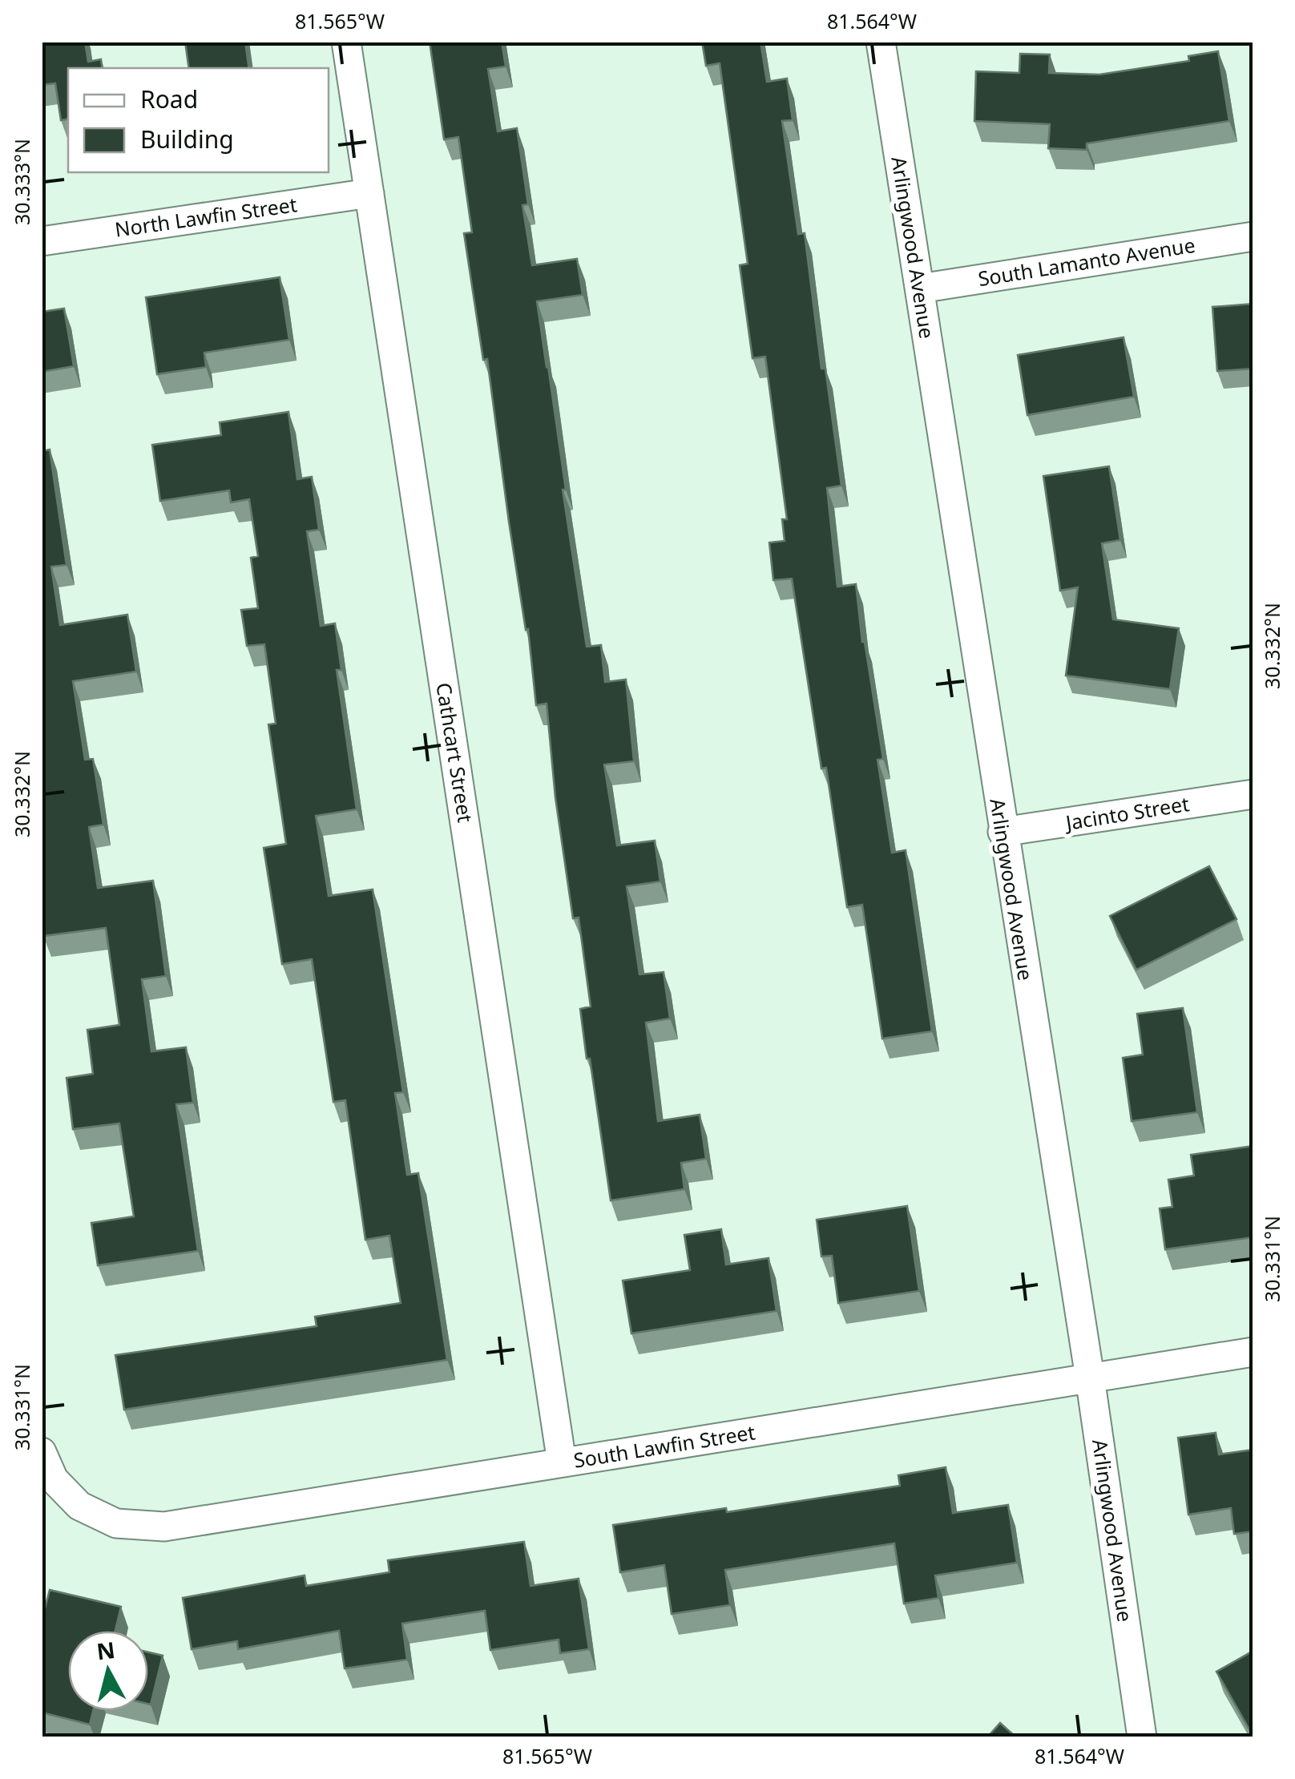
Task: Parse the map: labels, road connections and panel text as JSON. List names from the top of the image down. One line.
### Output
{"streets":{"street":["North Lawfin Street","Arlingwood Avenue","South Lamanto Avenue","Cathcart Street","Jacinto Street","South Lawfin Street"]},"crossings":[["North Lawfin Street","Cathcart Street"],["Arlingwood Avenue","South Lamanto Avenue"],["Arlingwood Avenue","Jacinto Street"],["Arlingwood Avenue","South Lawfin Street"],["Cathcart Street","South Lawfin Street"]],"legend":["Road","Building"],"north":"top","coordinates":["81.565°W","81.564°W","30.333°N","30.332°N","30.331°N"]}
